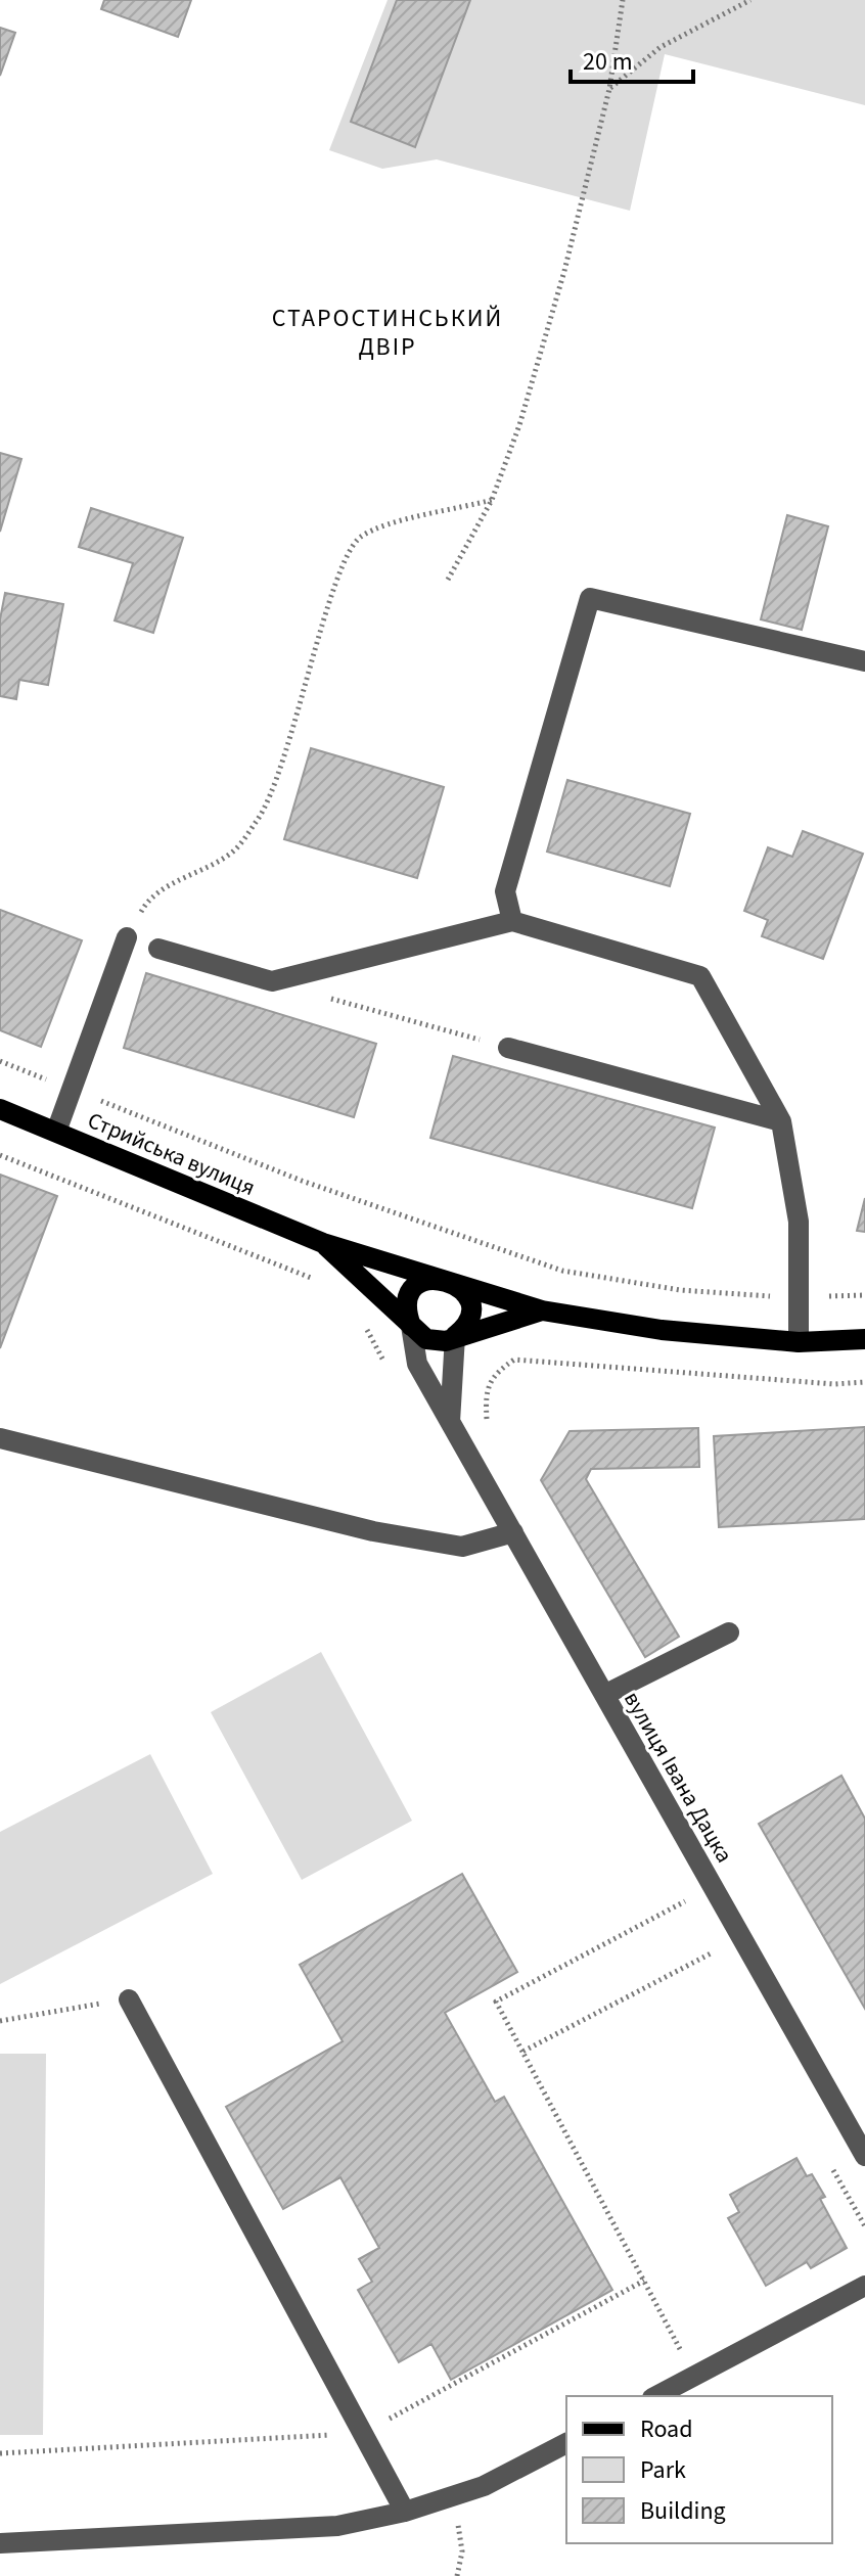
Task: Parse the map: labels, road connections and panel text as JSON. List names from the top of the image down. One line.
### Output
{"streets":{"main road":["Стрийська вулиця"],"street":["вулиця Івана Дацка"]},"crossings":[["Стрийська вулиця","вулиця Івана Дацка"]],"districts":["СТАРОСТИНСЬКИЙ ДВІР"],"legend":["Road","Park","Building"],"scale_bar":"20 m"}
